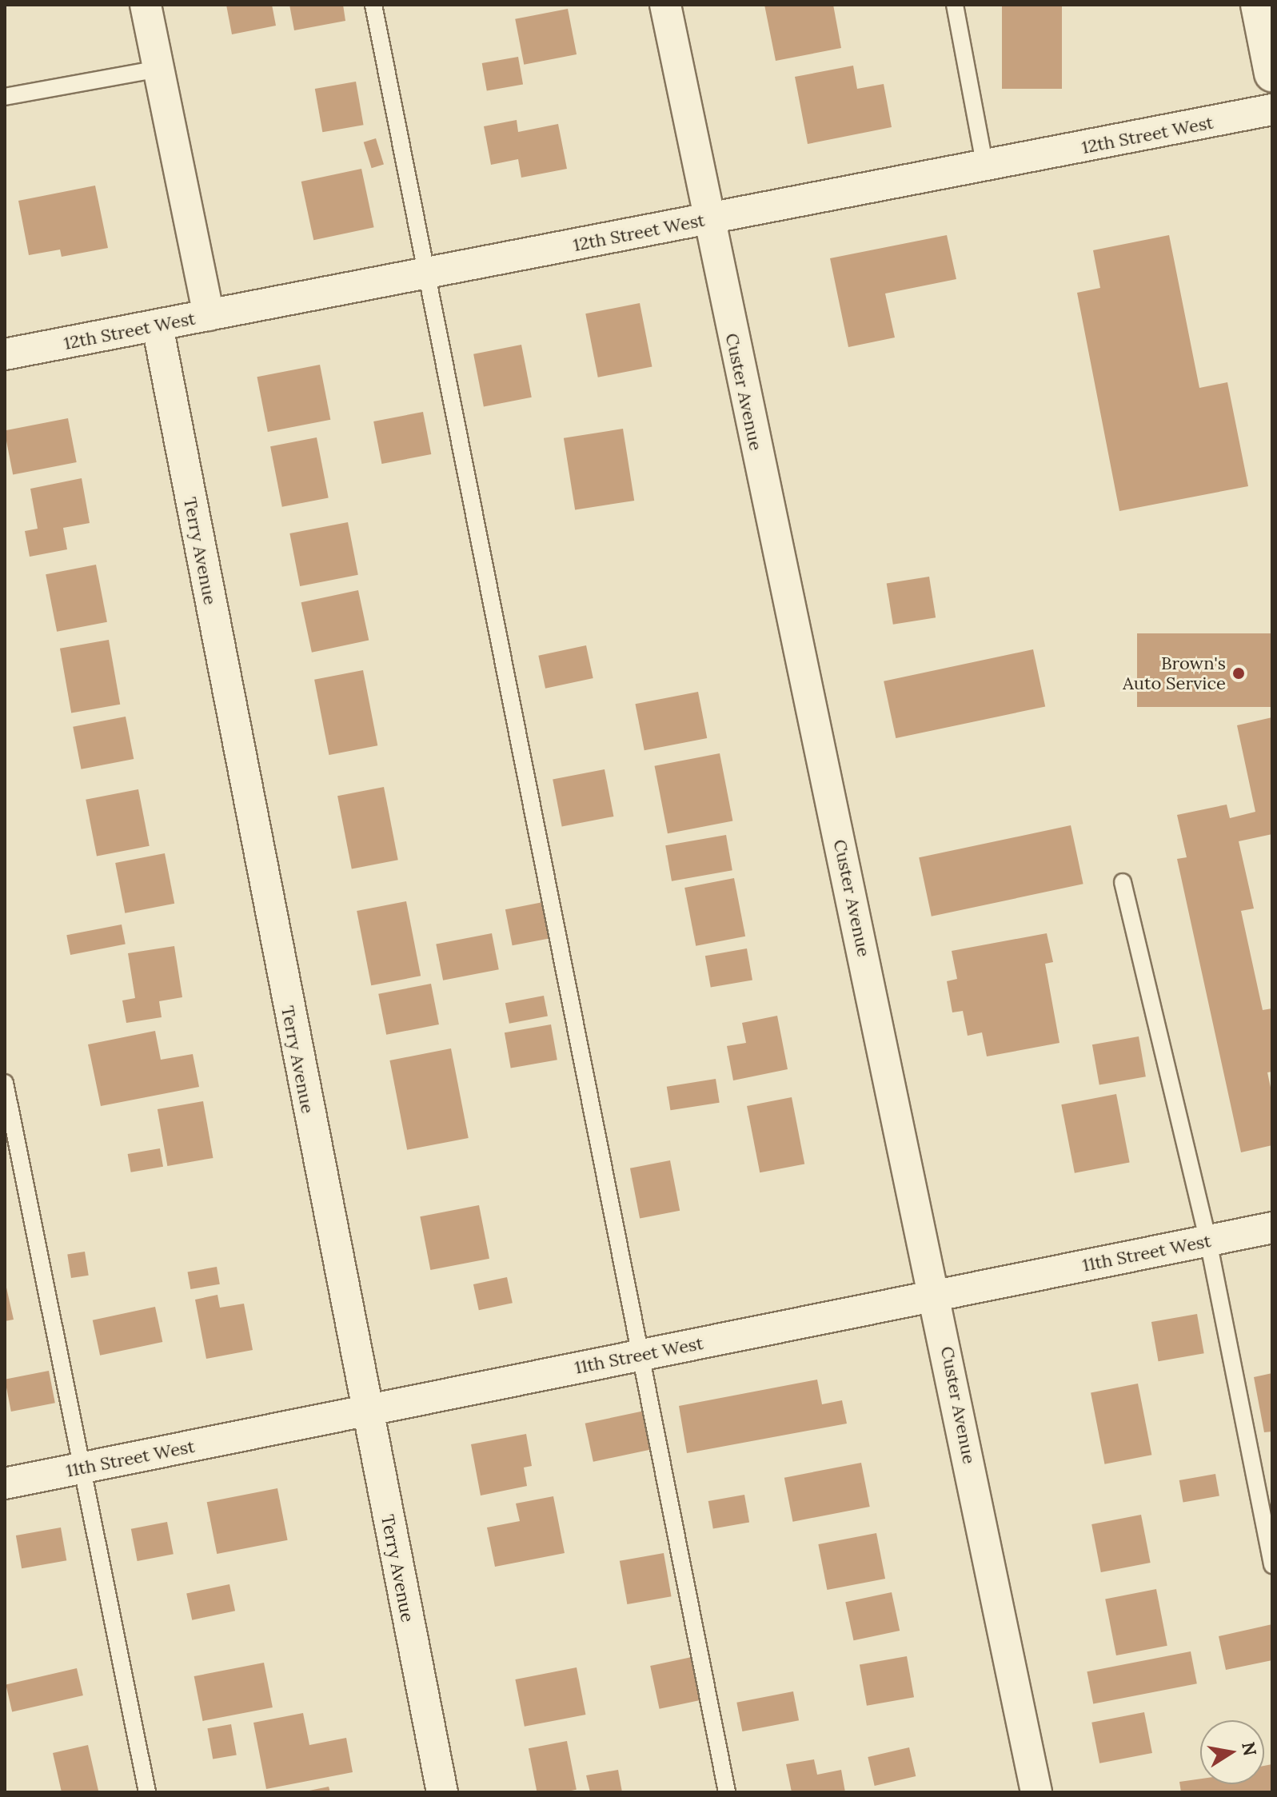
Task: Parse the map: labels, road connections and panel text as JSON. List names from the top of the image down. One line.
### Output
{"streets":{"street":["12th Street West","Custer Avenue","Terry Avenue","11th Street West"]},"crossings":[["12th Street West","Custer Avenue"],["12th Street West","Terry Avenue"],["Custer Avenue","11th Street West"],["Terry Avenue","11th Street West"]],"places":["Brown's Auto Service"],"north":"right"}
